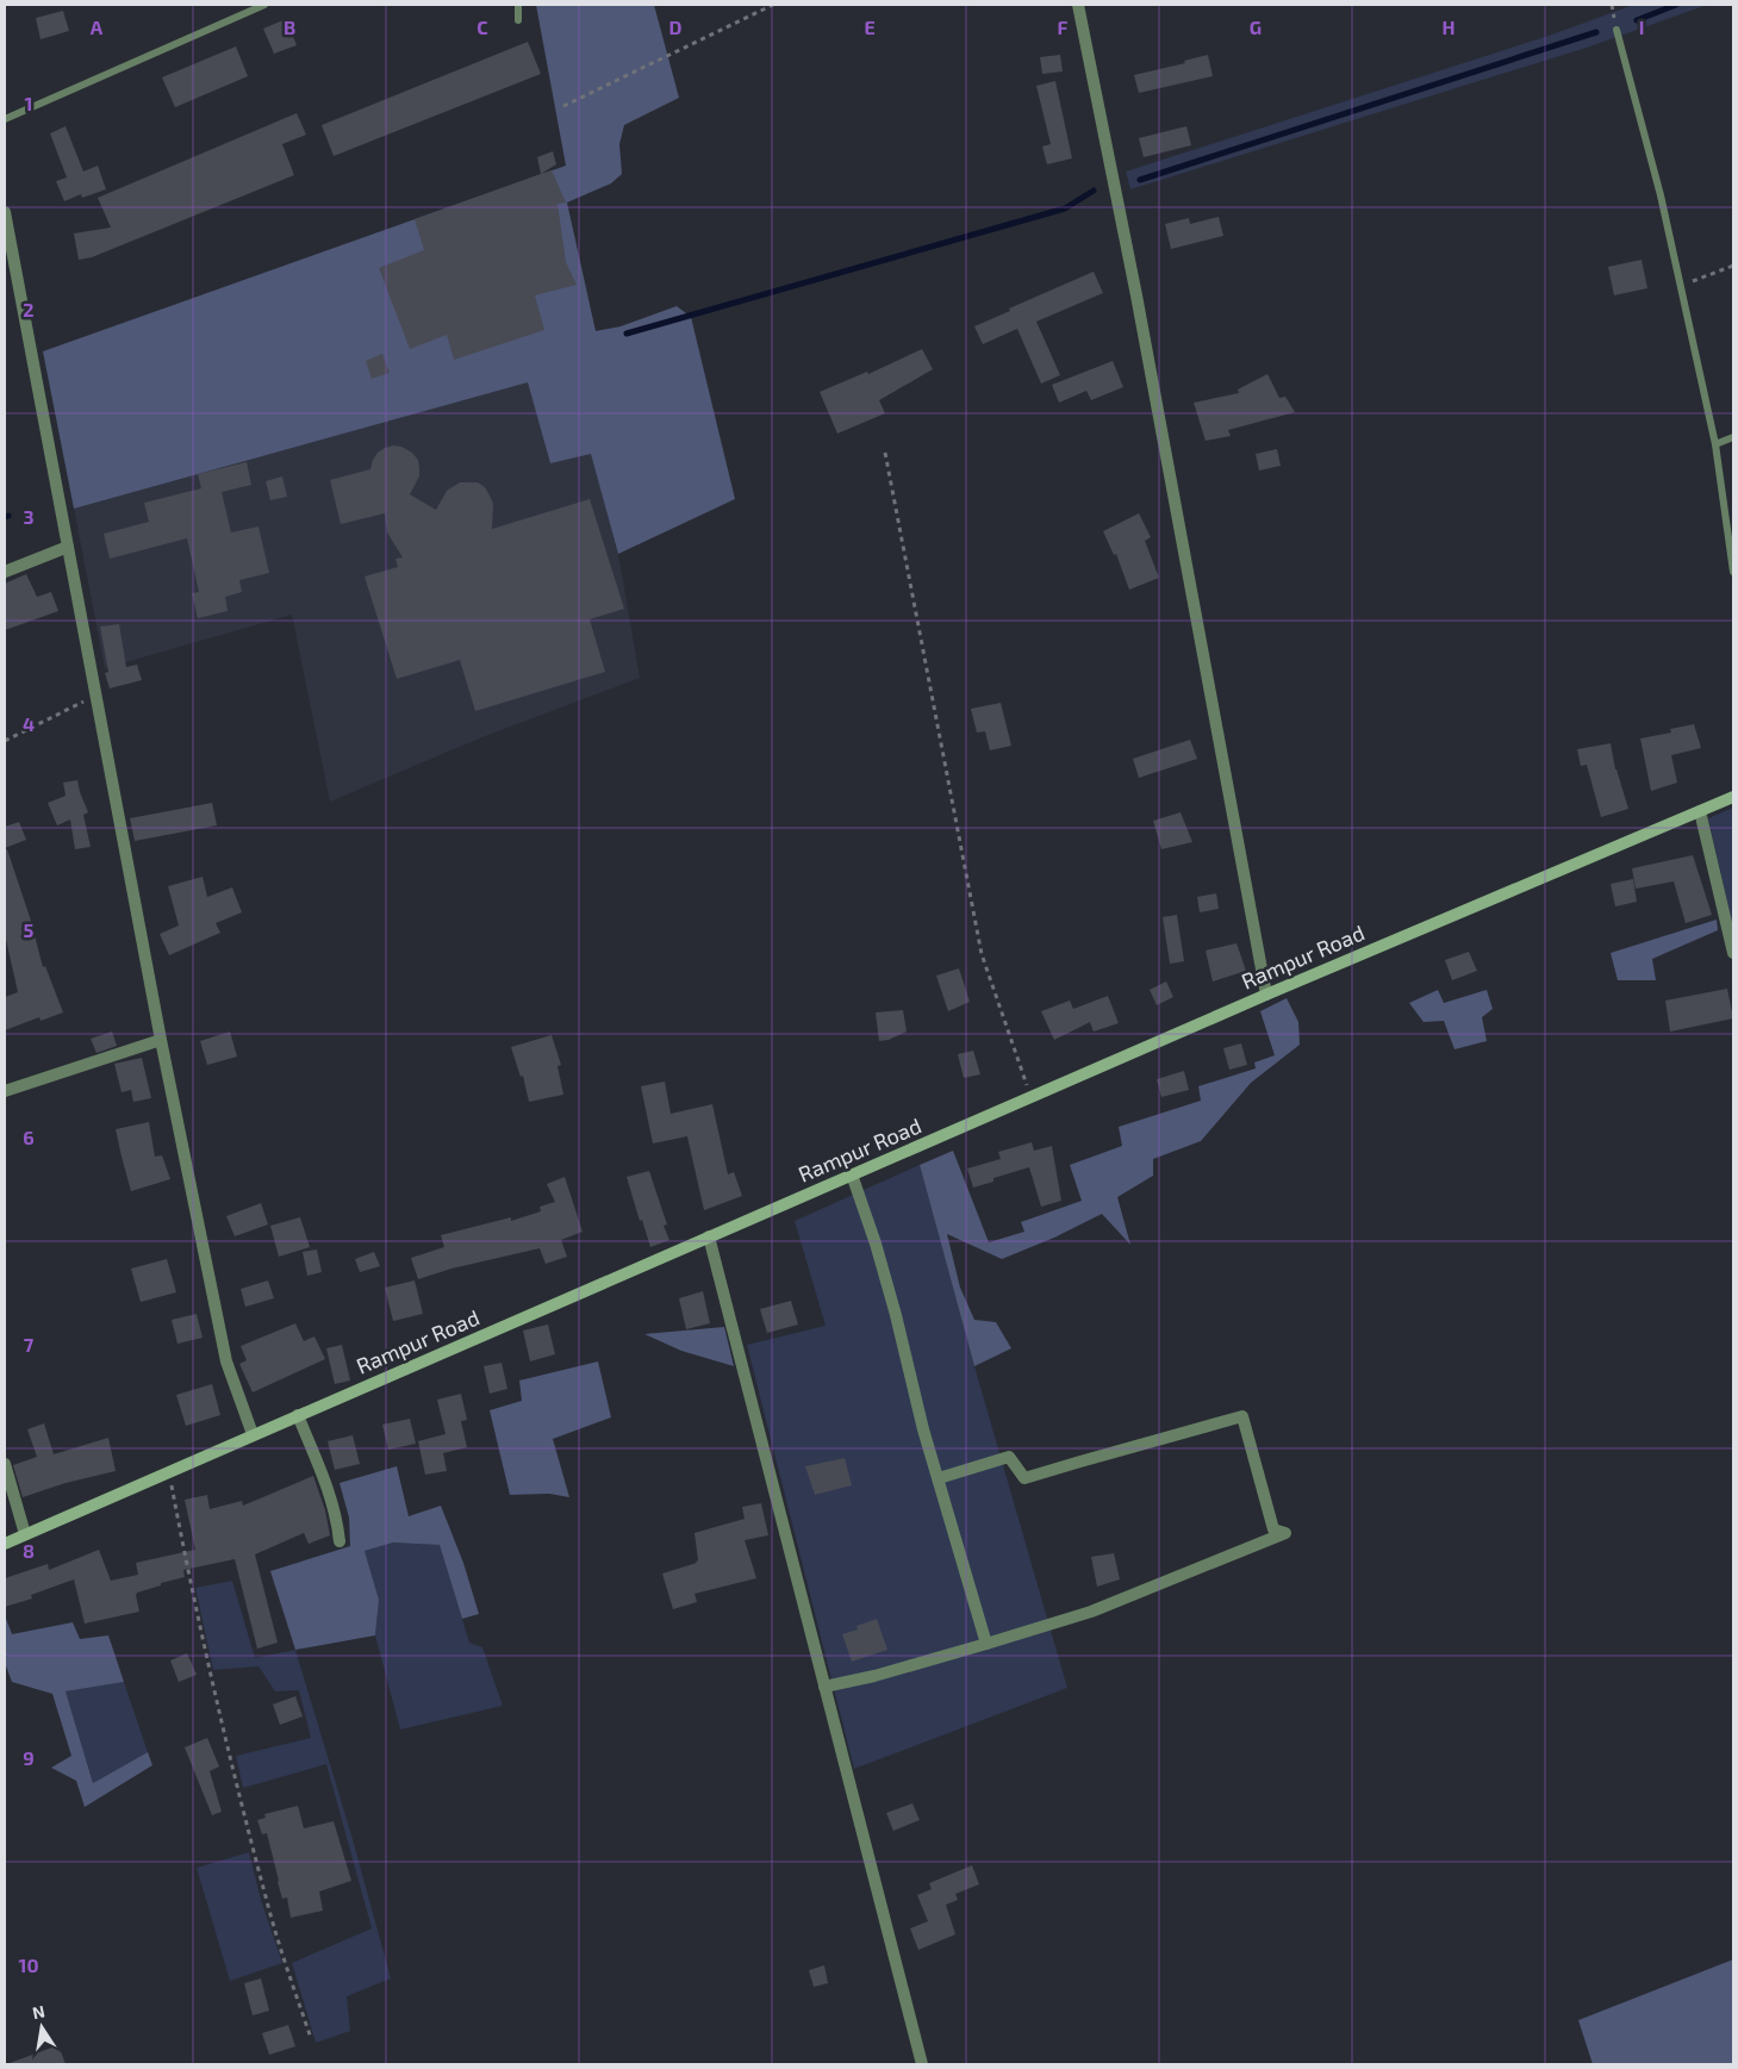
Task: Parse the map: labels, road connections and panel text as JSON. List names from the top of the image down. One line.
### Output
{"streets":{"main road":["Rampur Road"]},"north":"top","grid":{"columns":["A","B","C","D","E","F","G","H","I"],"rows":["1","2","3","4","5","6","7","8","9","10"]}}
